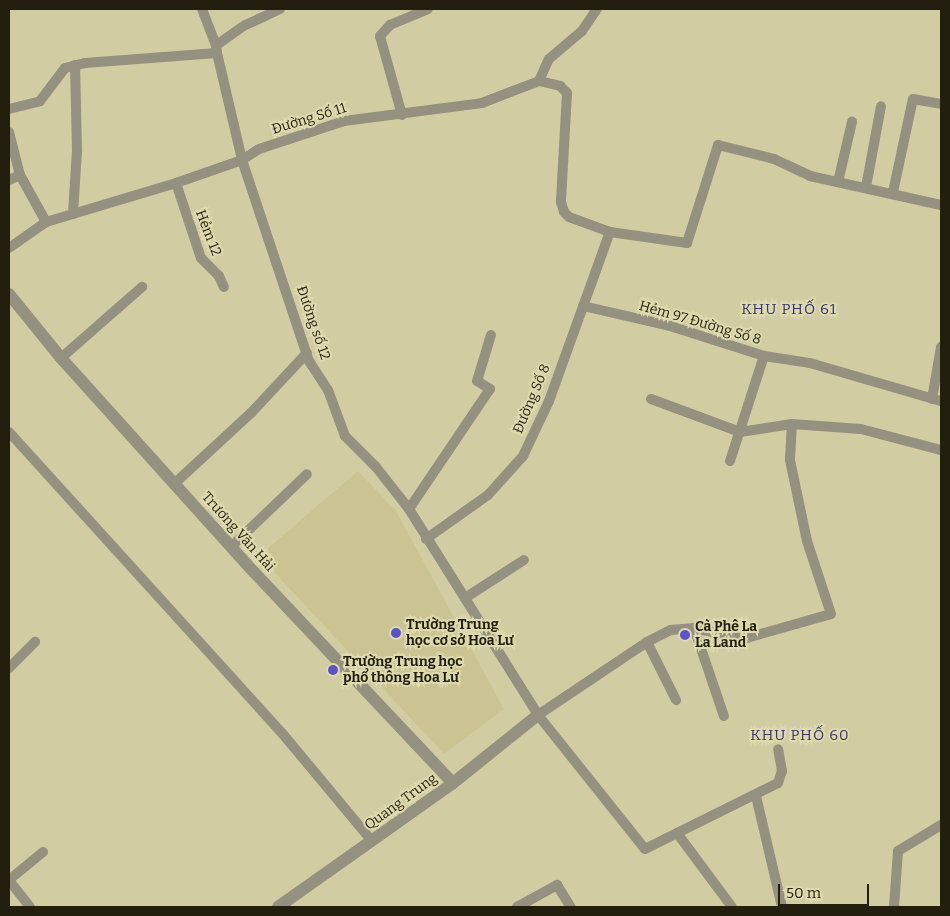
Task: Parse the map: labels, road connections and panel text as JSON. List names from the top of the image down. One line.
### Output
{"streets":{"street":["Đường Số 11","Hẻm 12","Đường số 12","Hẻm 97 Đường Số 8","Đường Số 8","Trương Văn Hải","Quang Trung"]},"crossings":[["Đường Số 11","Hẻm 12"],["Đường Số 11","Đường số 12"],["Đường số 12","Đường Số 8"],["Đường số 12","Quang Trung"],["Hẻm 97 Đường Số 8","Đường Số 8"],["Trương Văn Hải","Quang Trung"]],"districts":["KHU PHỐ 61","KHU PHỐ 60"],"places":["Trường Trung học cơ sở Hoa Lư","Cà Phê La La Land","Trường Trung học phổ thông Hoa Lư"],"scale_bar":"50 m"}
